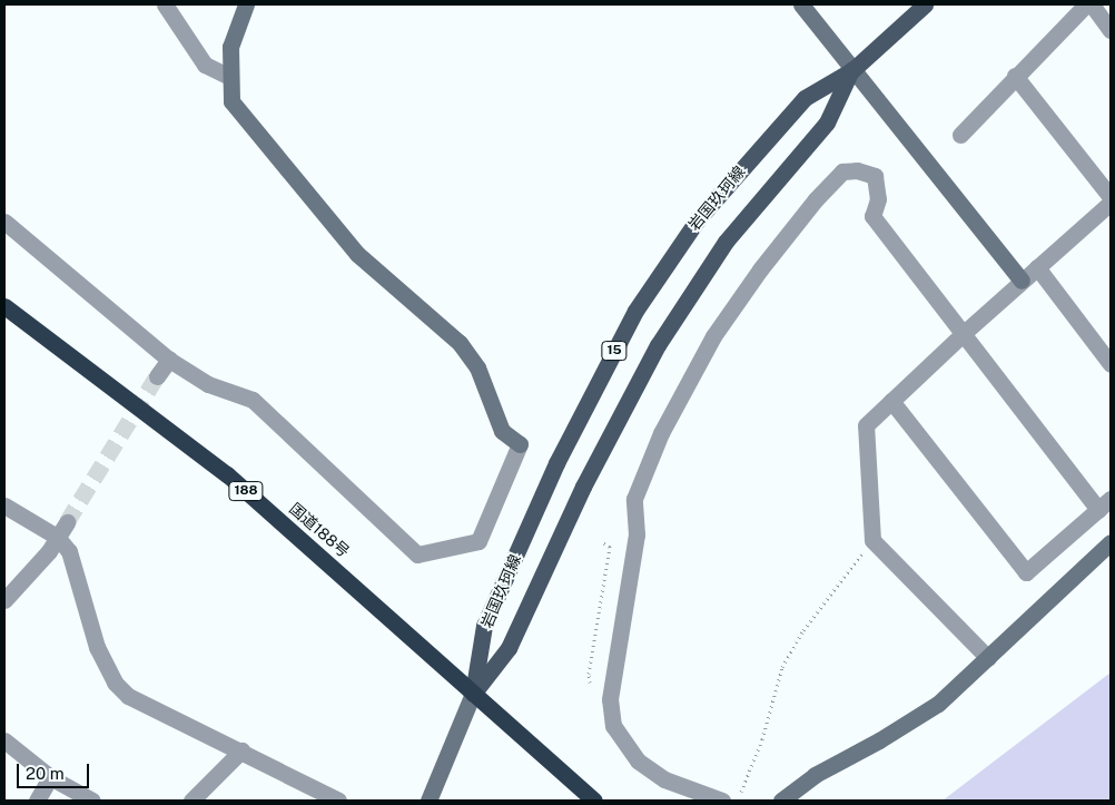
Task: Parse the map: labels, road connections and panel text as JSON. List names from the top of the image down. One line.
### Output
{"streets":{"highway":["188","国道188号"],"main road":["岩国玖珂線","15"]},"crossings":[["岩国玖珂線","国道188号"]],"scale_bar":"20 m"}
